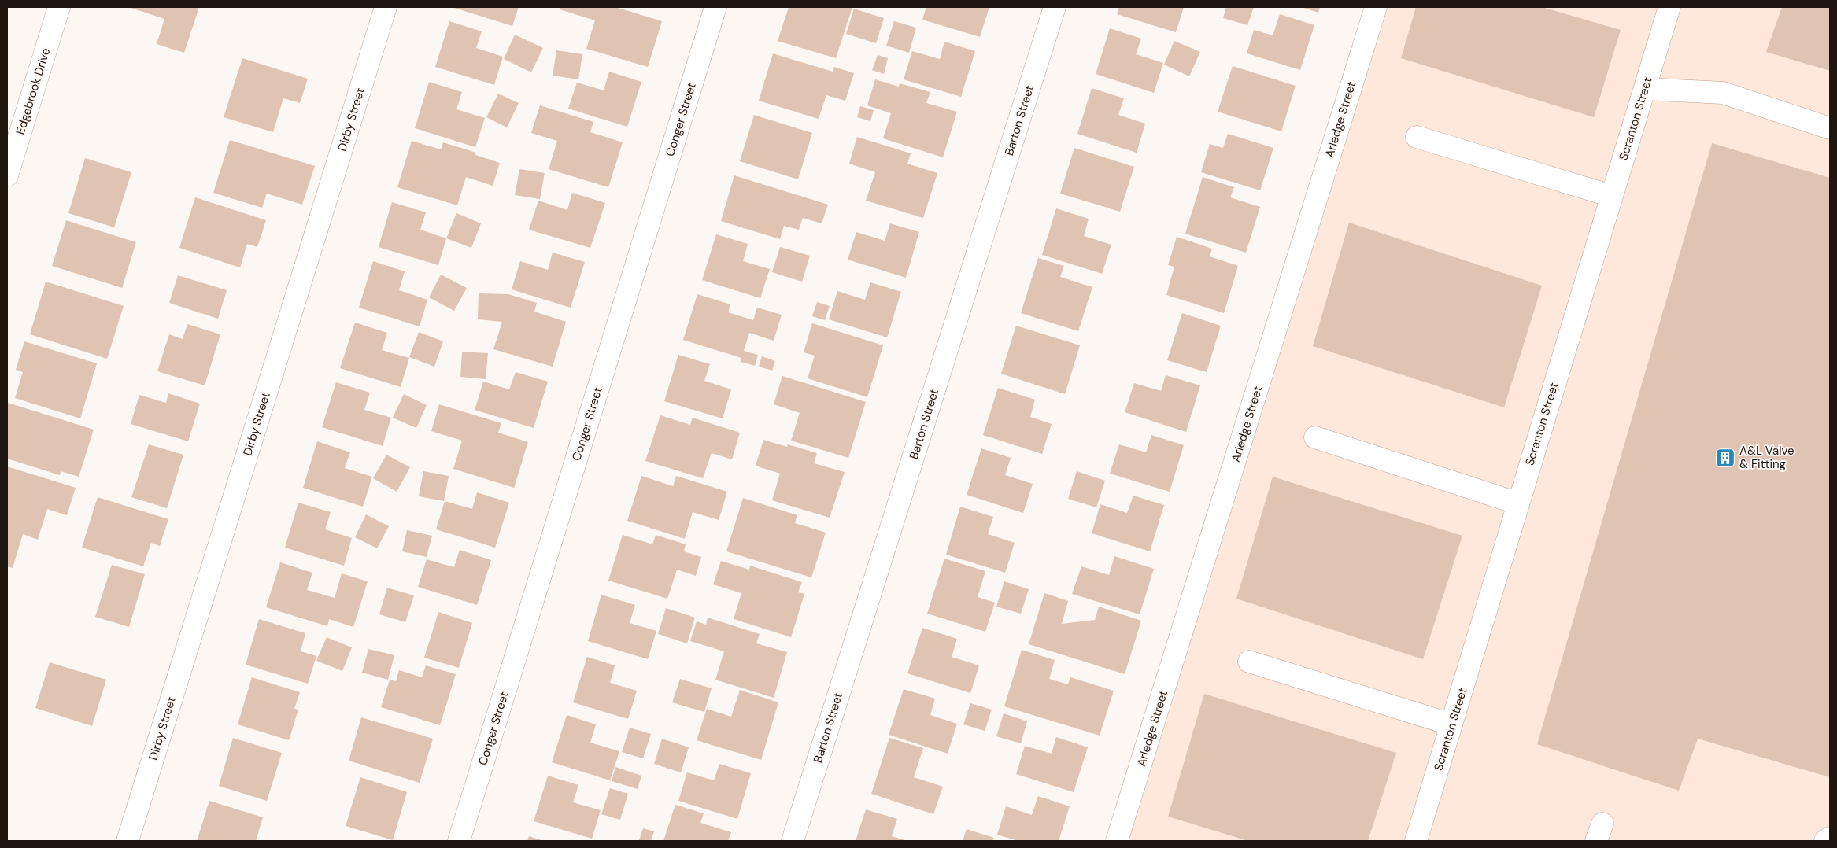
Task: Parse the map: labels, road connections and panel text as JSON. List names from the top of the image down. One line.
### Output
{"streets":{"street":["Edgebrook Drive","Scranton Street","Dirby Street","Conger Street","Arledge Street","Barton Street"]},"places":{"building":["A&L Valve & Fitting"]}}
